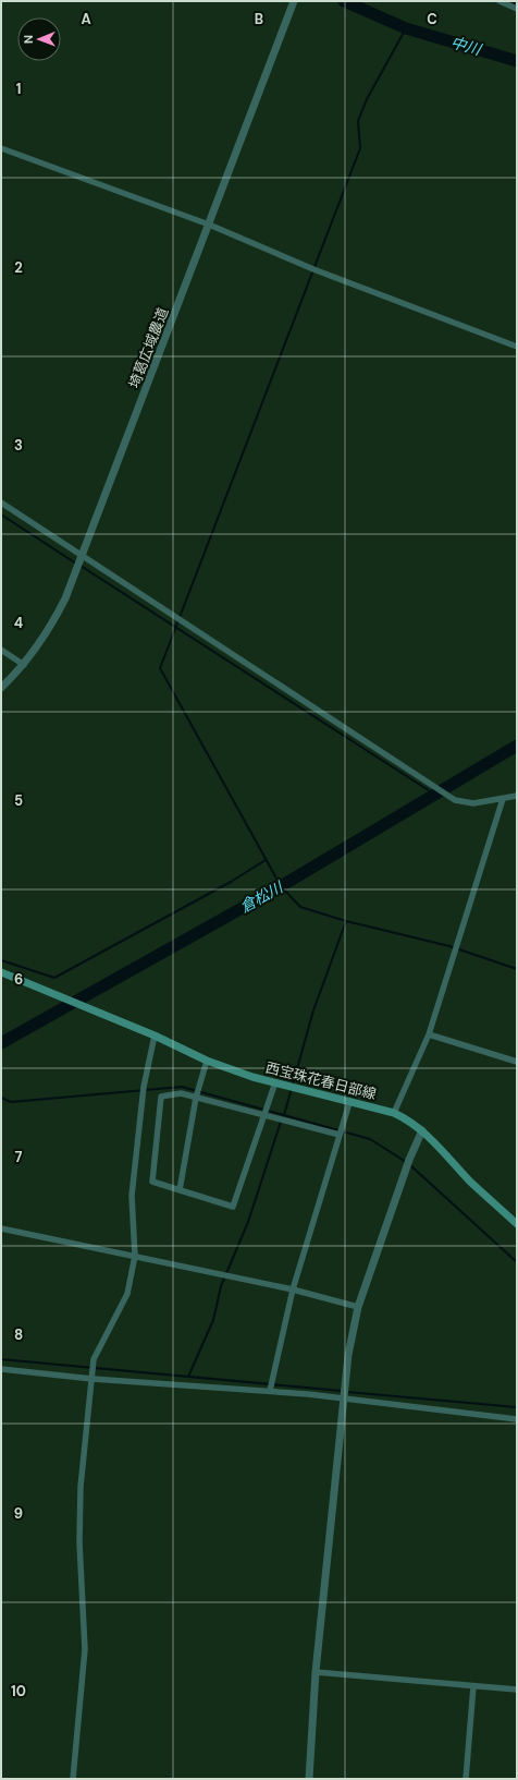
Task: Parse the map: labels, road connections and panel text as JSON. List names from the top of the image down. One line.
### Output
{"streets":{"main road":["西宝珠花春日部線"],"street":["埼葛広域農道"]},"water":["中川","倉松川"],"north":"left","grid":{"columns":["A","B","C"],"rows":["1","2","3","4","5","6","7","8","9","10"]}}
